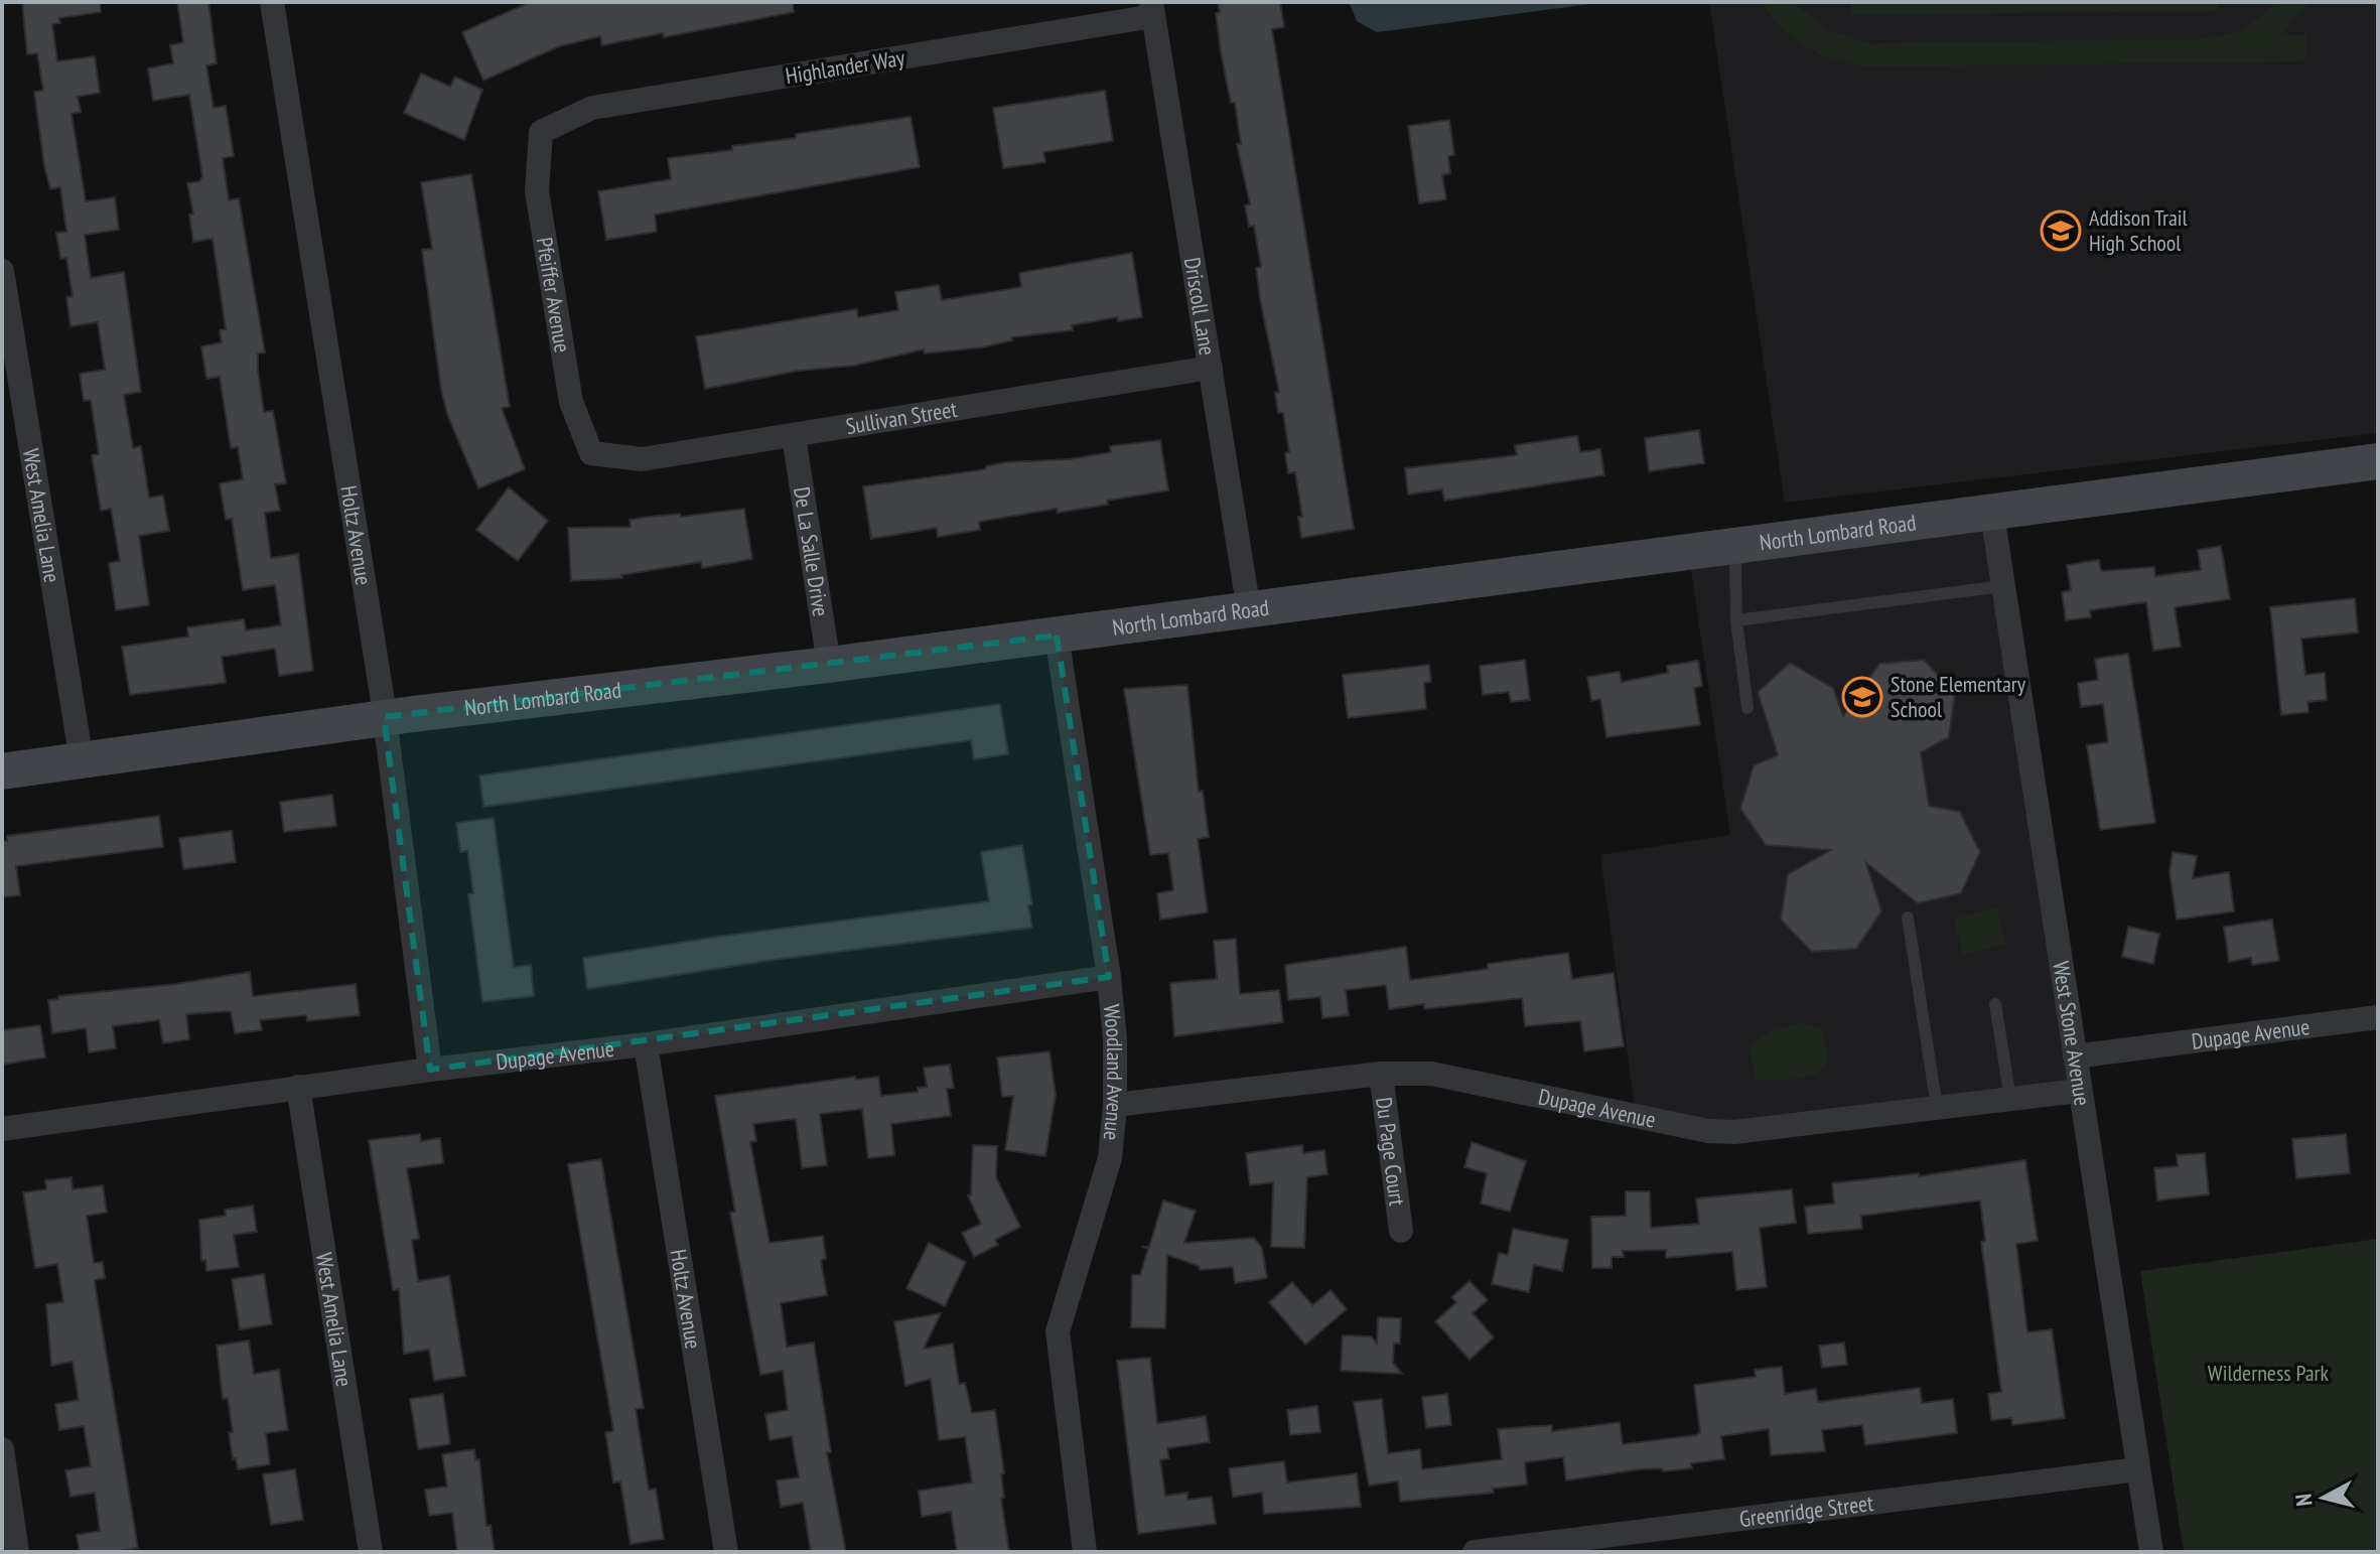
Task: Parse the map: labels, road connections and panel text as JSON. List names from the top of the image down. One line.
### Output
{"streets":{"street":["Highlander Way","Pfeiffer Avenue","Driscoll Lane","Sullivan Street","West Amelia Lane","North Lombard Road","Holtz Avenue","De La Salle Drive","West Stone Avenue","Dupage Avenue","Woodland Avenue","Du Page Court","Greenridge Street"]},"crossings":[["Highlander Way","Pfeiffer Avenue"],["Highlander Way","Driscoll Lane"],["Pfeiffer Avenue","Sullivan Street"],["Driscoll Lane","Sullivan Street"],["Driscoll Lane","North Lombard Road"],["Sullivan Street","De La Salle Drive"],["West Amelia Lane","North Lombard Road"],["West Amelia Lane","Dupage Avenue"],["North Lombard Road","Holtz Avenue"],["North Lombard Road","De La Salle Drive"],["North Lombard Road","West Stone Avenue"],["North Lombard Road","Woodland Avenue"],["Holtz Avenue","Dupage Avenue"],["West Stone Avenue","Dupage Avenue"],["West Stone Avenue","Greenridge Street"],["Dupage Avenue","Woodland Avenue"],["Dupage Avenue","Du Page Court"]],"parks":["Wilderness Park"],"places":{"school or university":["Addison Trail High School","Stone Elementary School"]},"north":"left"}
